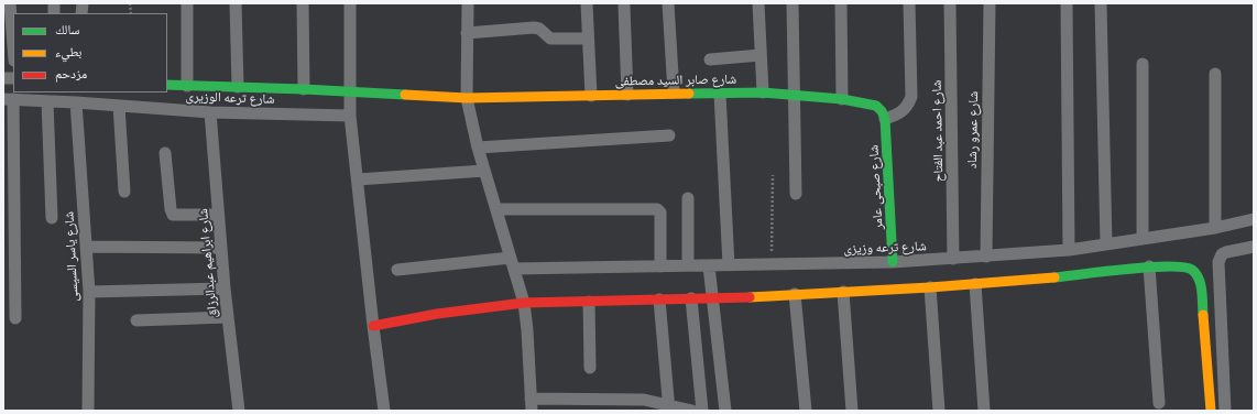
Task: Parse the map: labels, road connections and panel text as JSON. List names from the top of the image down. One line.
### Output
{"streets":{"street":["شارع صابر السيد مصطفى","شارع ترعه الوزيرى","شارع عمرو رشاد","شارع احمد عبد الفتاح","شارع صبحى عامر","شارع ترعه وزيزى","شارع ياسر السيسى","شارع ابراهيم عبدالرزاق"]},"crossings":[["شارع صابر السيد مصطفى","شارع ترعه الوزيرى"],["شارع صابر السيد مصطفى","شارع صبحى عامر"],["شارع ترعه الوزيرى","شارع ياسر السيسى"],["شارع ترعه الوزيرى","شارع ابراهيم عبدالرزاق"],["شارع عمرو رشاد","شارع ترعه وزيزى"],["شارع احمد عبد الفتاح","شارع ترعه وزيزى"],["شارع صبحى عامر","شارع ترعه وزيزى"]],"legend":["سالك","بطيء","مزدحم"]}
